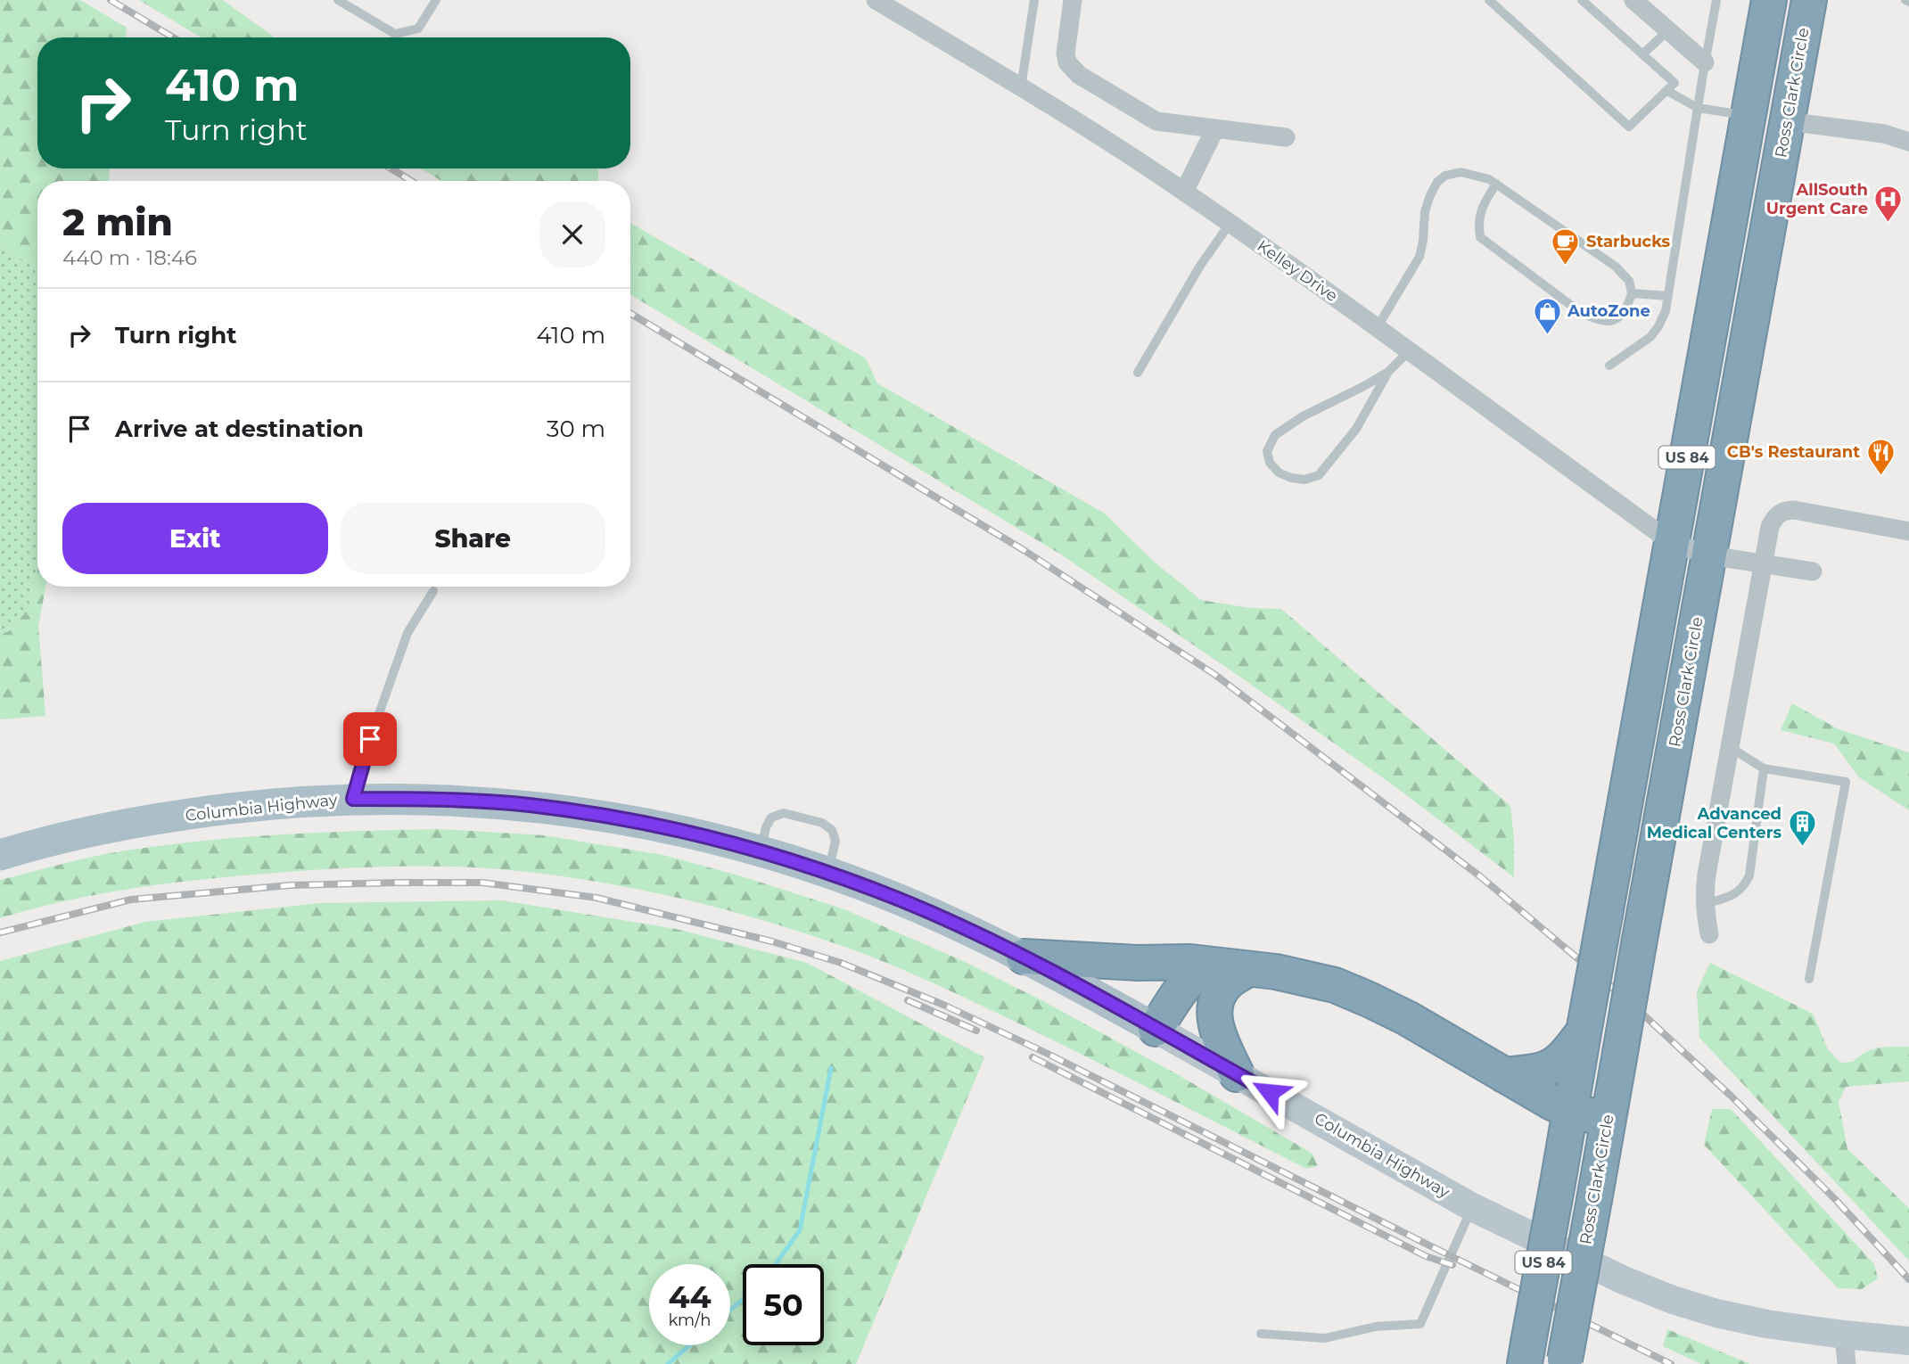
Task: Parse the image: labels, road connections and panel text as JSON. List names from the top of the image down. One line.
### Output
{"streets":{"highway":["Ross Clark Circle","US 84"],"main road":["Columbia Highway"],"street":["Kelley Drive"]},"crossings":[["Ross Clark Circle","Kelley Drive"],["Kelley Drive","US 84"]],"places":{"hospital":["AllSouth Urgent Care"],"cafe":["Starbucks"],"shop":["AutoZone"],"restaurant":["CB's Restaurant"],"building":["Advanced Medical Centers"]},"page":{"turn":["410 m","Turn right"],"heading":["2 min","440 m · 18:46"],"list":[{"name":"Turn right","value":"410 m"},{"name":"Arrive at destination","value":"30 m"}],"buttons":["Exit","Share"],"speed":"44 km/h","limit":"50"}}
